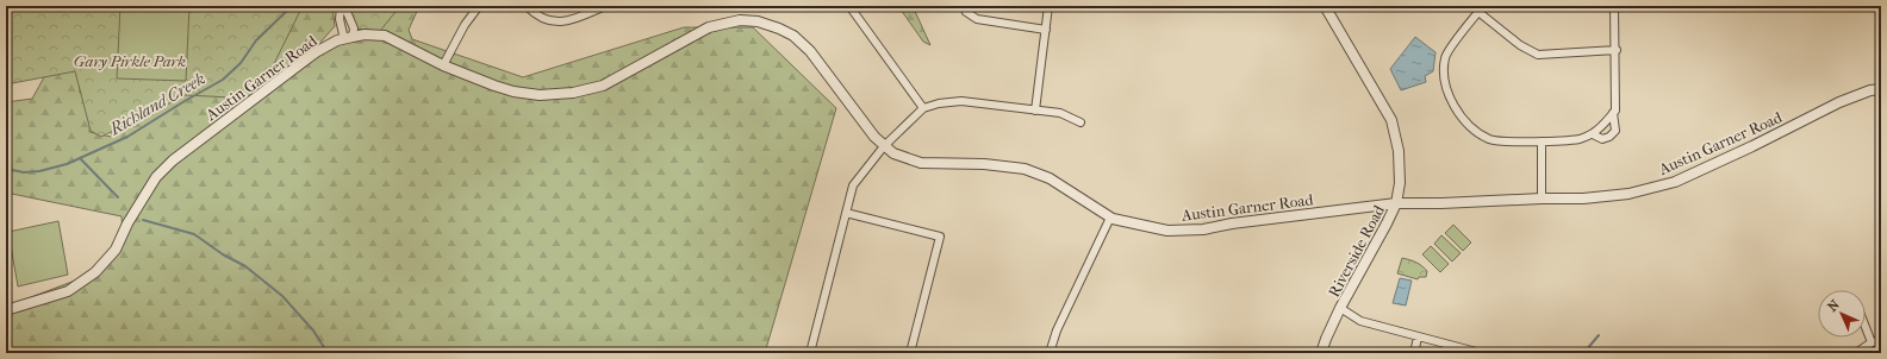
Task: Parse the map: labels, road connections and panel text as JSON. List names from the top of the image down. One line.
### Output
{"streets":{"street":["Austin Garner Road","Riverside Road"]},"crossings":[["Austin Garner Road","Riverside Road"]],"water":["Richland Creek"],"parks":["Gary Pirkle Park"],"north":"top left"}
